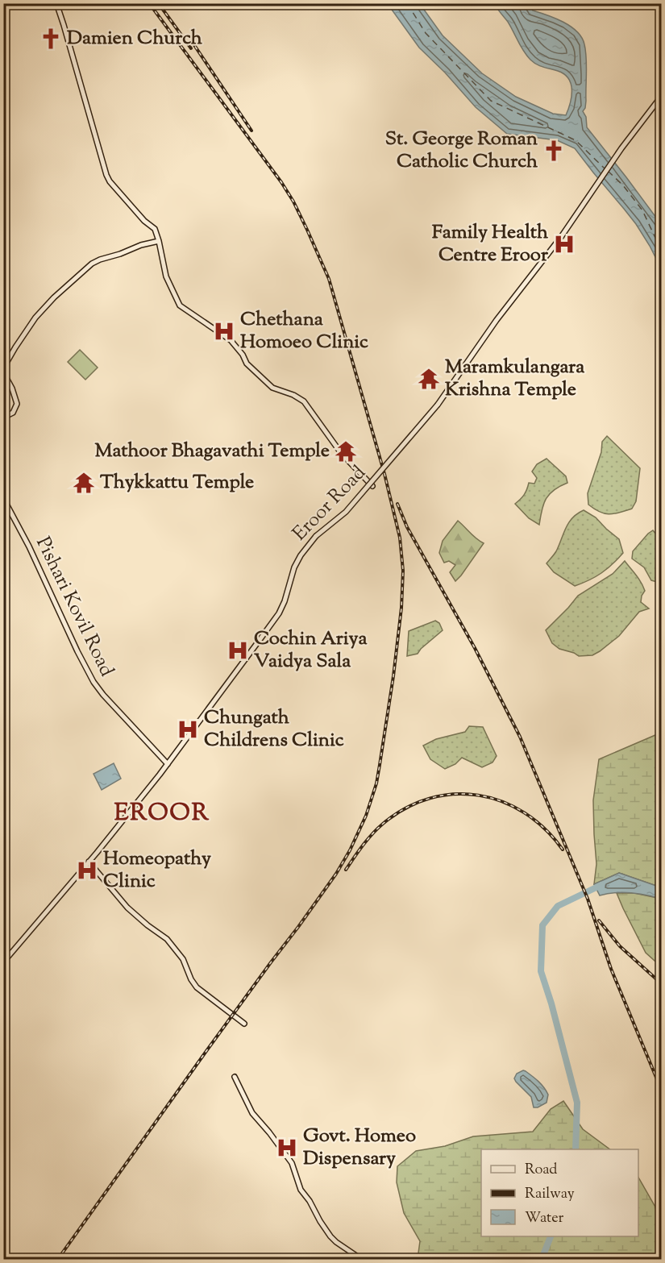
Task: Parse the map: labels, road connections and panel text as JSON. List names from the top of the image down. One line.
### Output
{"streets":{"main road":["Eroor Road","Pishari Kovil Road"]},"crossings":[["Eroor Road","Pishari Kovil Road"]],"districts":["EROOR"],"places":{"church":["Damien Church","St. George Roman Catholic Church"],"hospital":["Family Health Centre Eroor","Chethana Homoeo Clinic","Cochin Ariya Vaidya Sala","Chungath Childrens Clinic","Homeopathy Clinic","Govt. Homeo Dispensary"],"temple":["Maramkulangara Krishna Temple","Mathoor Bhagavathi Temple","Thykkattu Temple"]},"legend":["Road","Railway","Water"]}
